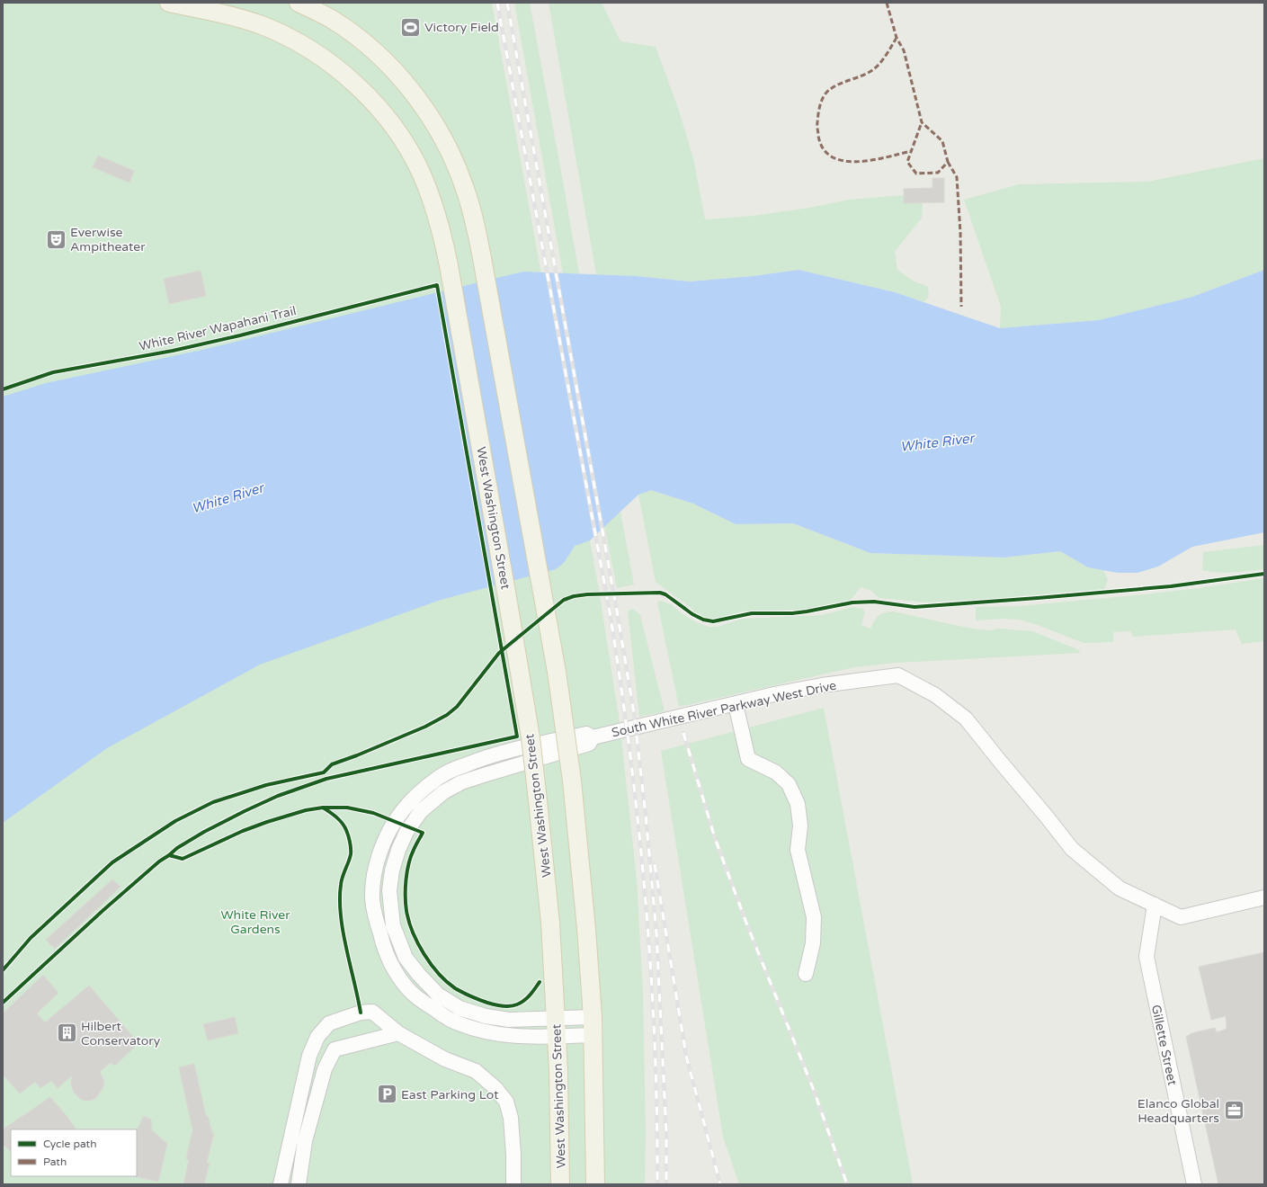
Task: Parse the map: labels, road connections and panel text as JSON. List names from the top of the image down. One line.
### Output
{"streets":{"main road":["West Washington Street"],"street":["South White River Parkway West Drive","Gillette Street"],"cycle path":["White River Wapahani Trail"]},"crossings":[["West Washington Street","South White River Parkway West Drive"],["South White River Parkway West Drive","Gillette Street"]],"water":["White River"],"parks":["White River Gardens"],"places":{"sports":["Victory Field"],"theatre":["Everwise Ampitheater"],"building":["Hilbert Conservatory"],"parking":["East Parking Lot"],"office":["Elanco Global Headquarters"]},"legend":["Cycle path","Path"]}
